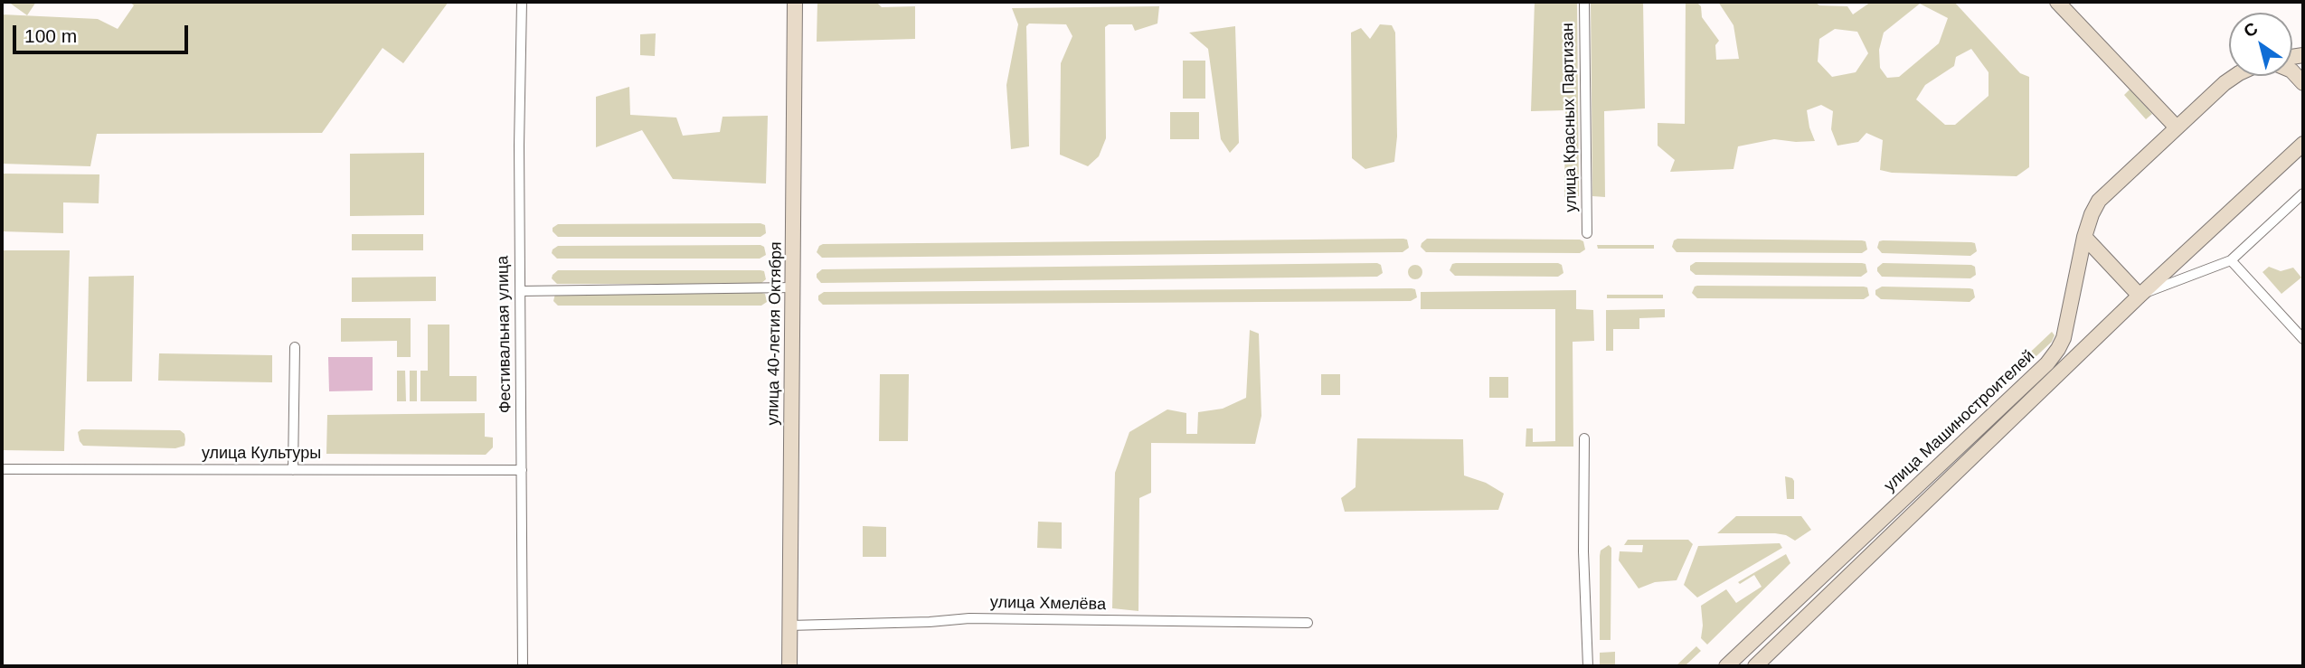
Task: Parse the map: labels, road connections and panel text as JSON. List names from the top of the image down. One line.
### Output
{"streets":{"main road":["улица 40-летия Октября","улица Машиностроителей"],"street":["улица Красных Партизан","Фестивальная улица","улица Культуры","улица Хмелёва"]},"crossings":[["улица 40-летия Октября","улица Хмелёва"],["Фестивальная улица","улица Культуры"]],"scale_bar":"100 m","north":"top left"}
